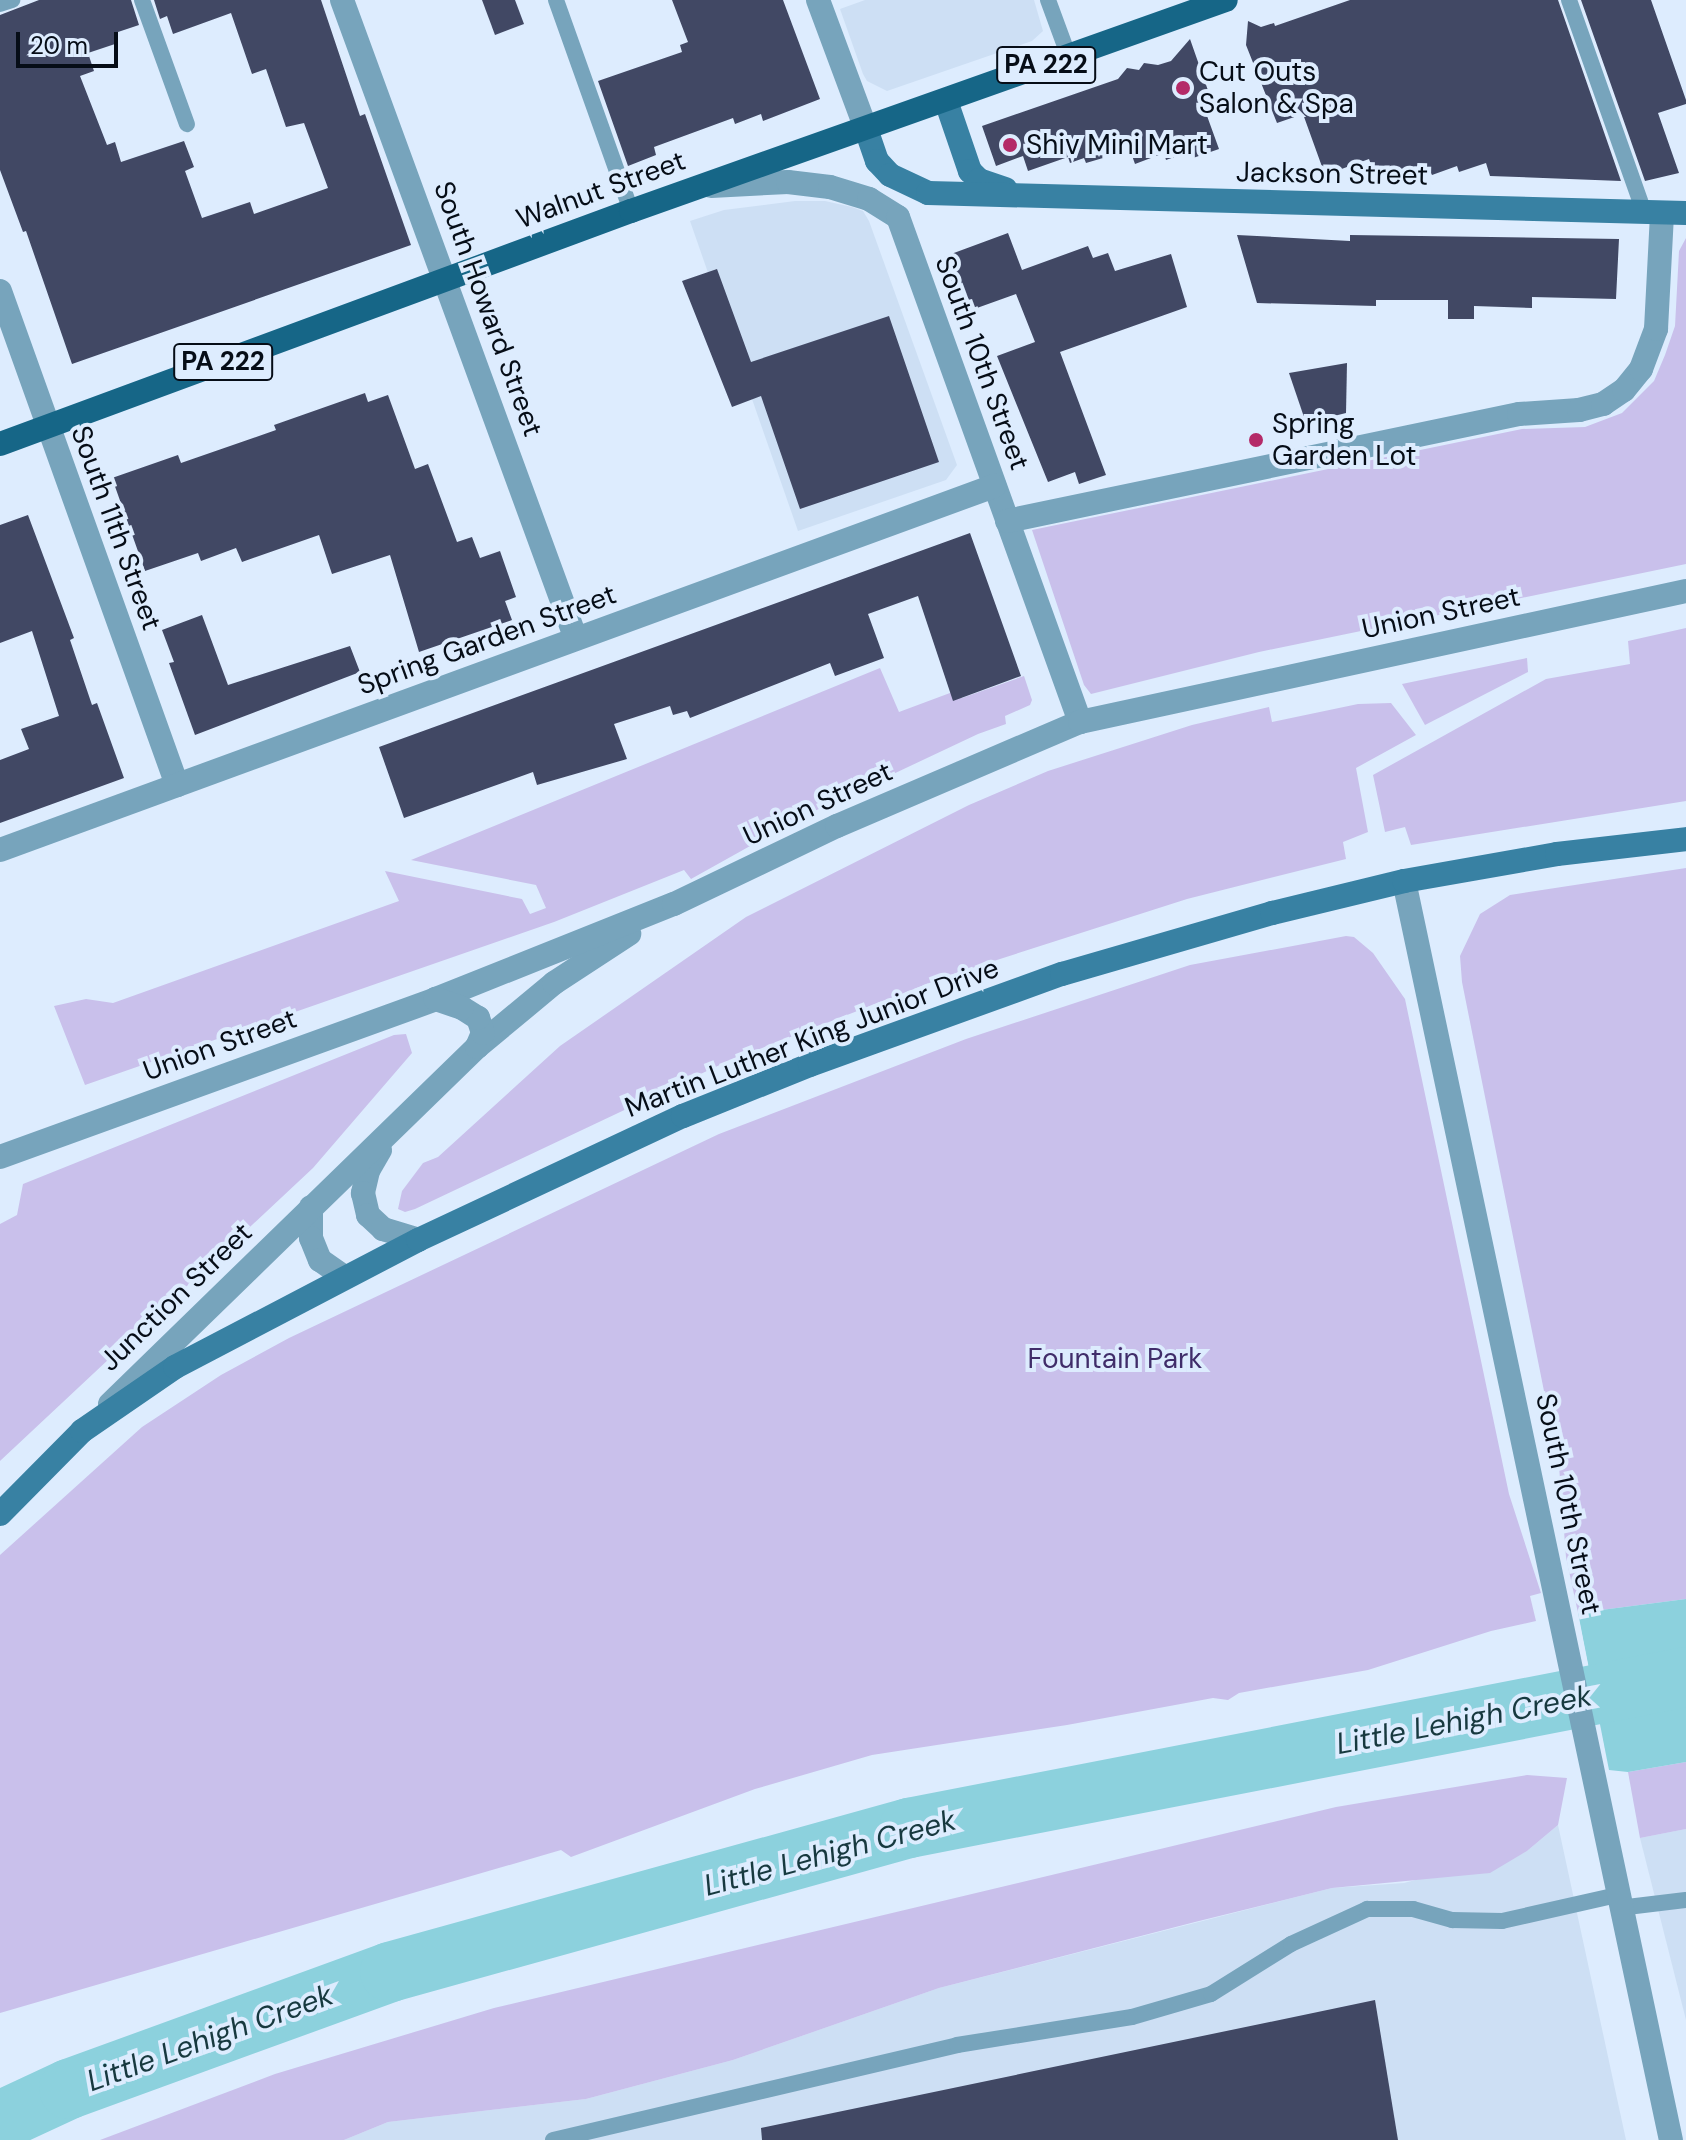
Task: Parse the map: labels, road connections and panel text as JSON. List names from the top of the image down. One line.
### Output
{"streets":{"main road":["PA 222","Jackson Street","Walnut Street","Martin Luther King Junior Drive"],"street":["South Howard Street","South 10th Street","South 11th Street","Union Street","Spring Garden Street","Junction Street"]},"crossings":[["Jackson Street","Walnut Street"],["Walnut Street","South Howard Street"],["Walnut Street","South 11th Street"],["South Howard Street","Spring Garden Street"],["South 10th Street","Union Street"],["South 10th Street","Spring Garden Street"],["South 10th Street","Martin Luther King Junior Drive"],["South 11th Street","Spring Garden Street"],["Union Street","Junction Street"],["Martin Luther King Junior Drive","Junction Street"]],"water":["Little Lehigh Creek"],"parks":["Fountain Park"],"places":["Cut Outs Salon & Spa","Shiv Mini Mart","Spring Garden Lot"],"scale_bar":"20 m"}
